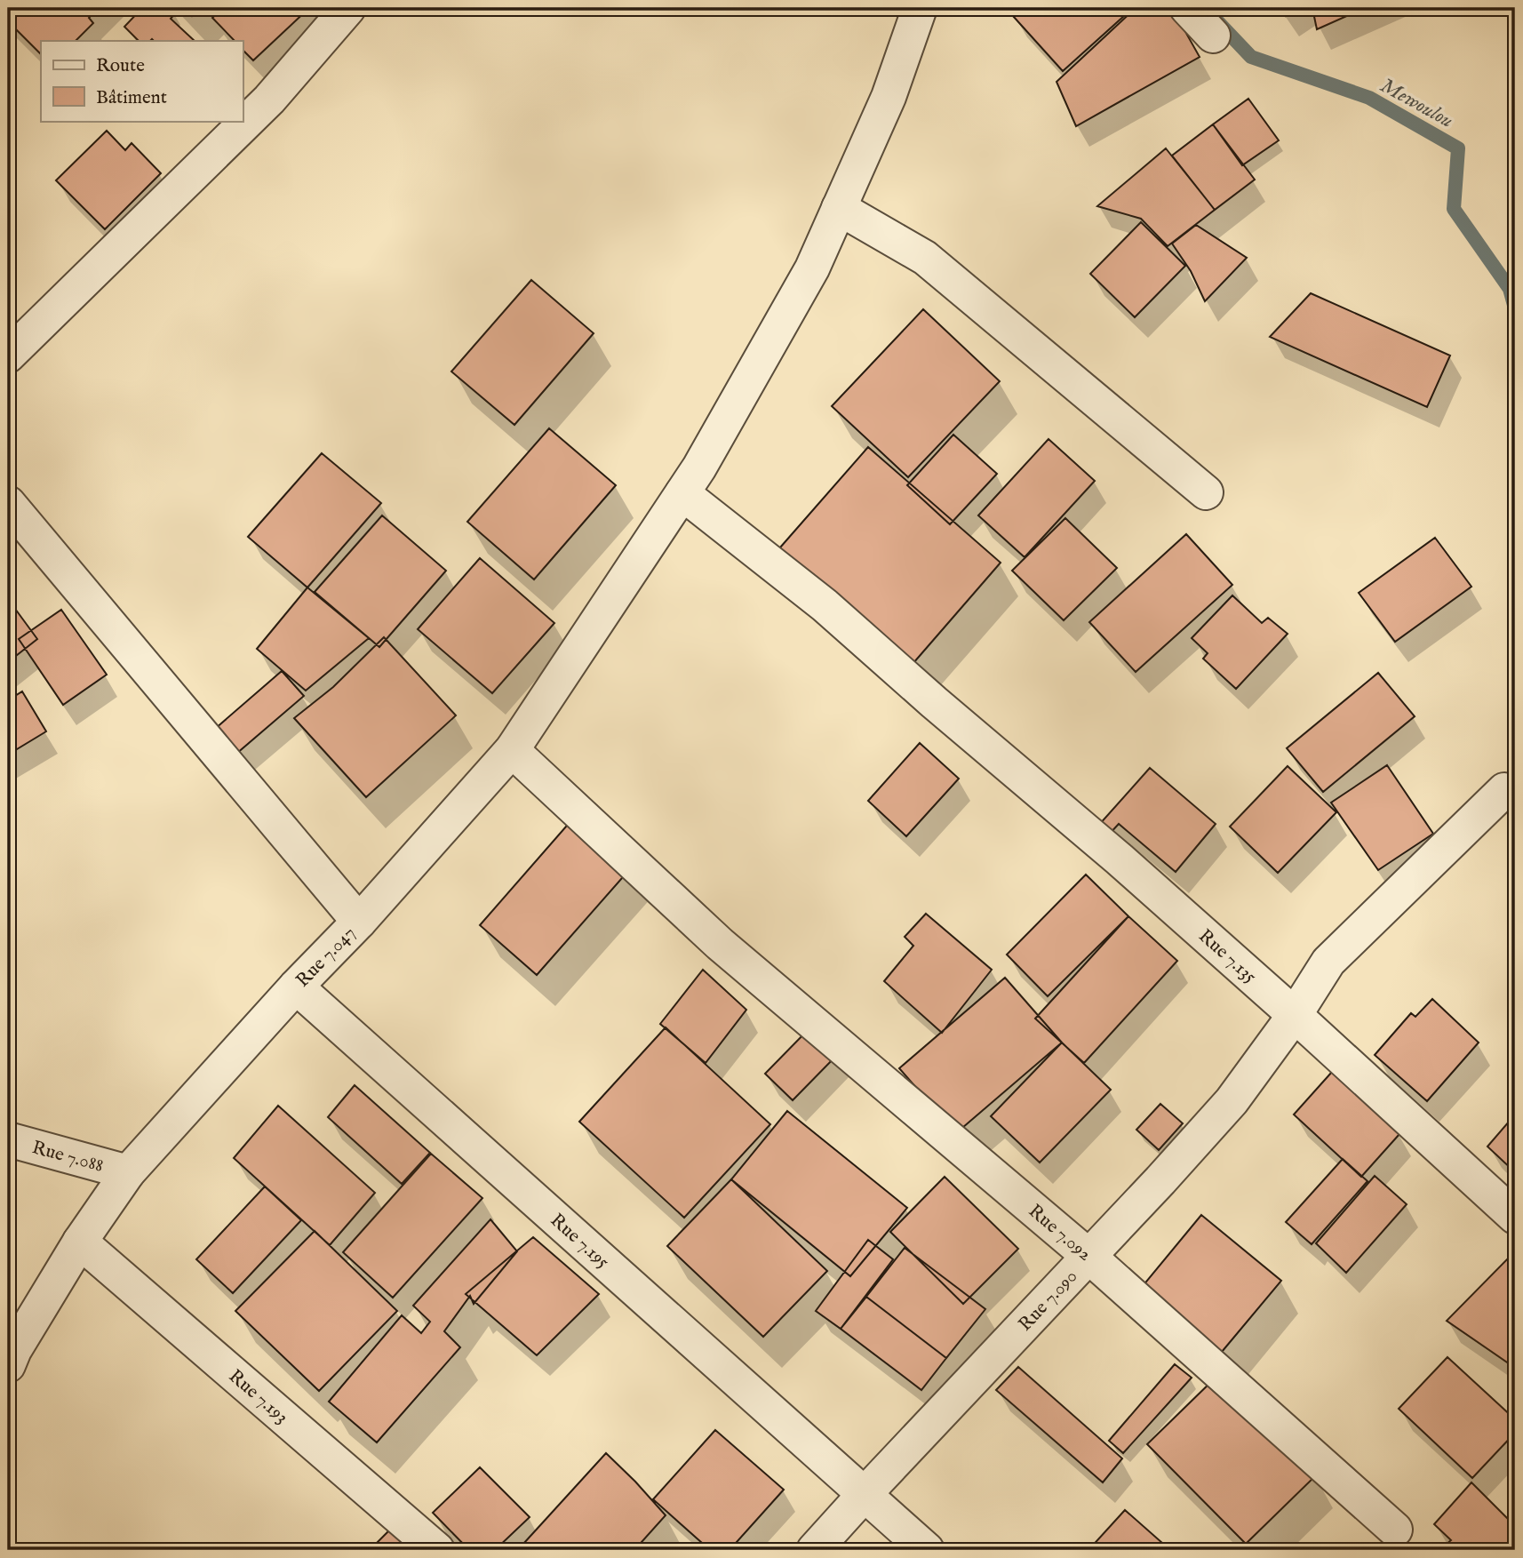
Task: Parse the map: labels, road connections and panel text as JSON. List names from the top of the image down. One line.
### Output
{"streets":{"street":["Rue 7.135","Rue 7.047","Rue 7.088","Rue 7.092","Rue 7.195","Rue 7.090","Rue 7.193"]},"crossings":[["Rue 7.135","Rue 7.090"],["Rue 7.047","Rue 7.088"],["Rue 7.047","Rue 7.195"],["Rue 7.047","Rue 7.193"],["Rue 7.092","Rue 7.090"],["Rue 7.195","Rue 7.090"]],"water":["Mewoulou"],"legend":["Route","Bâtiment"]}
